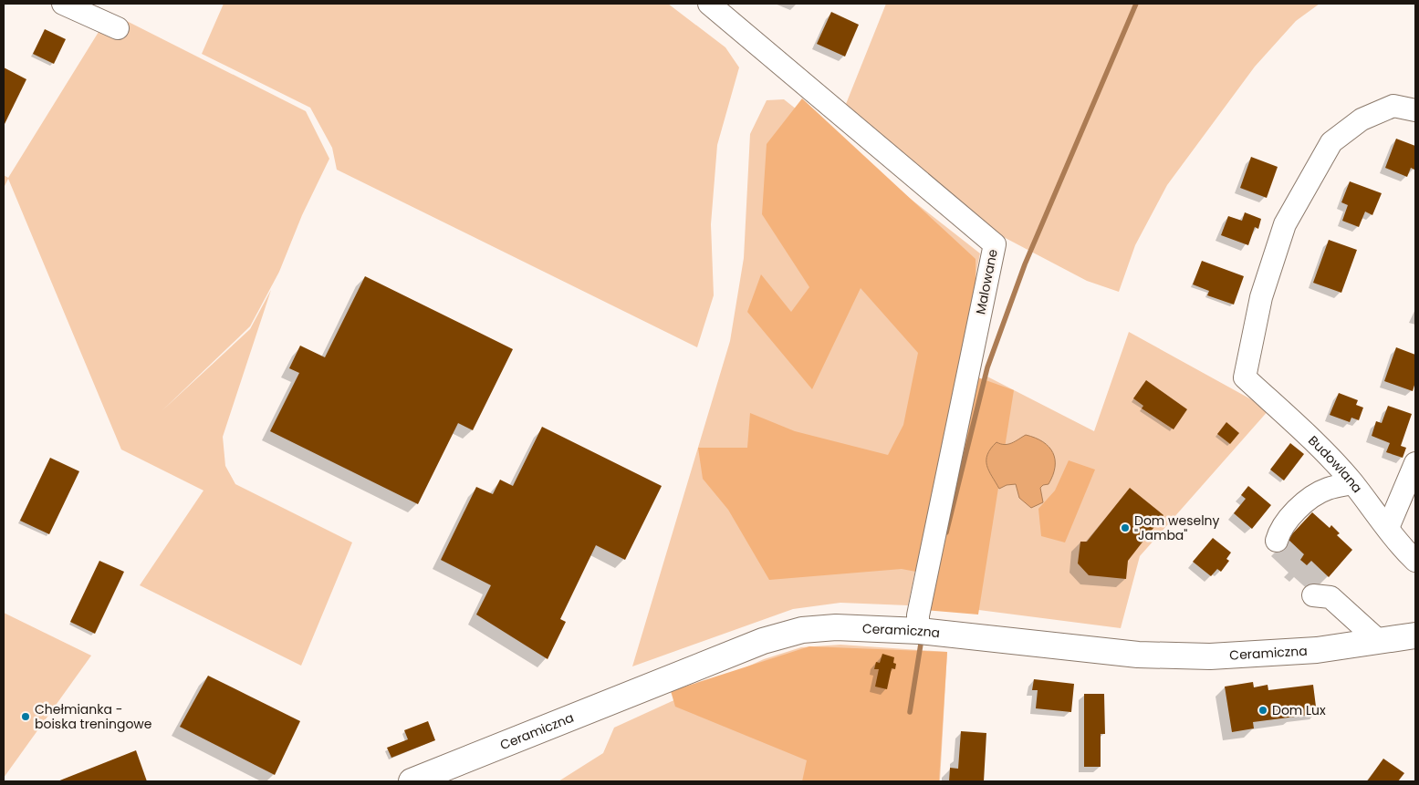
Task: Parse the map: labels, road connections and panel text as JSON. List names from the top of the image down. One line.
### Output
{"streets":{"street":["Malowane","Budowlana","Ceramiczna"]},"crossings":[["Malowane","Ceramiczna"]],"places":["Dom weselny \"Jamba\"","Dom Lux","Chełmianka - boiska treningowe"]}
